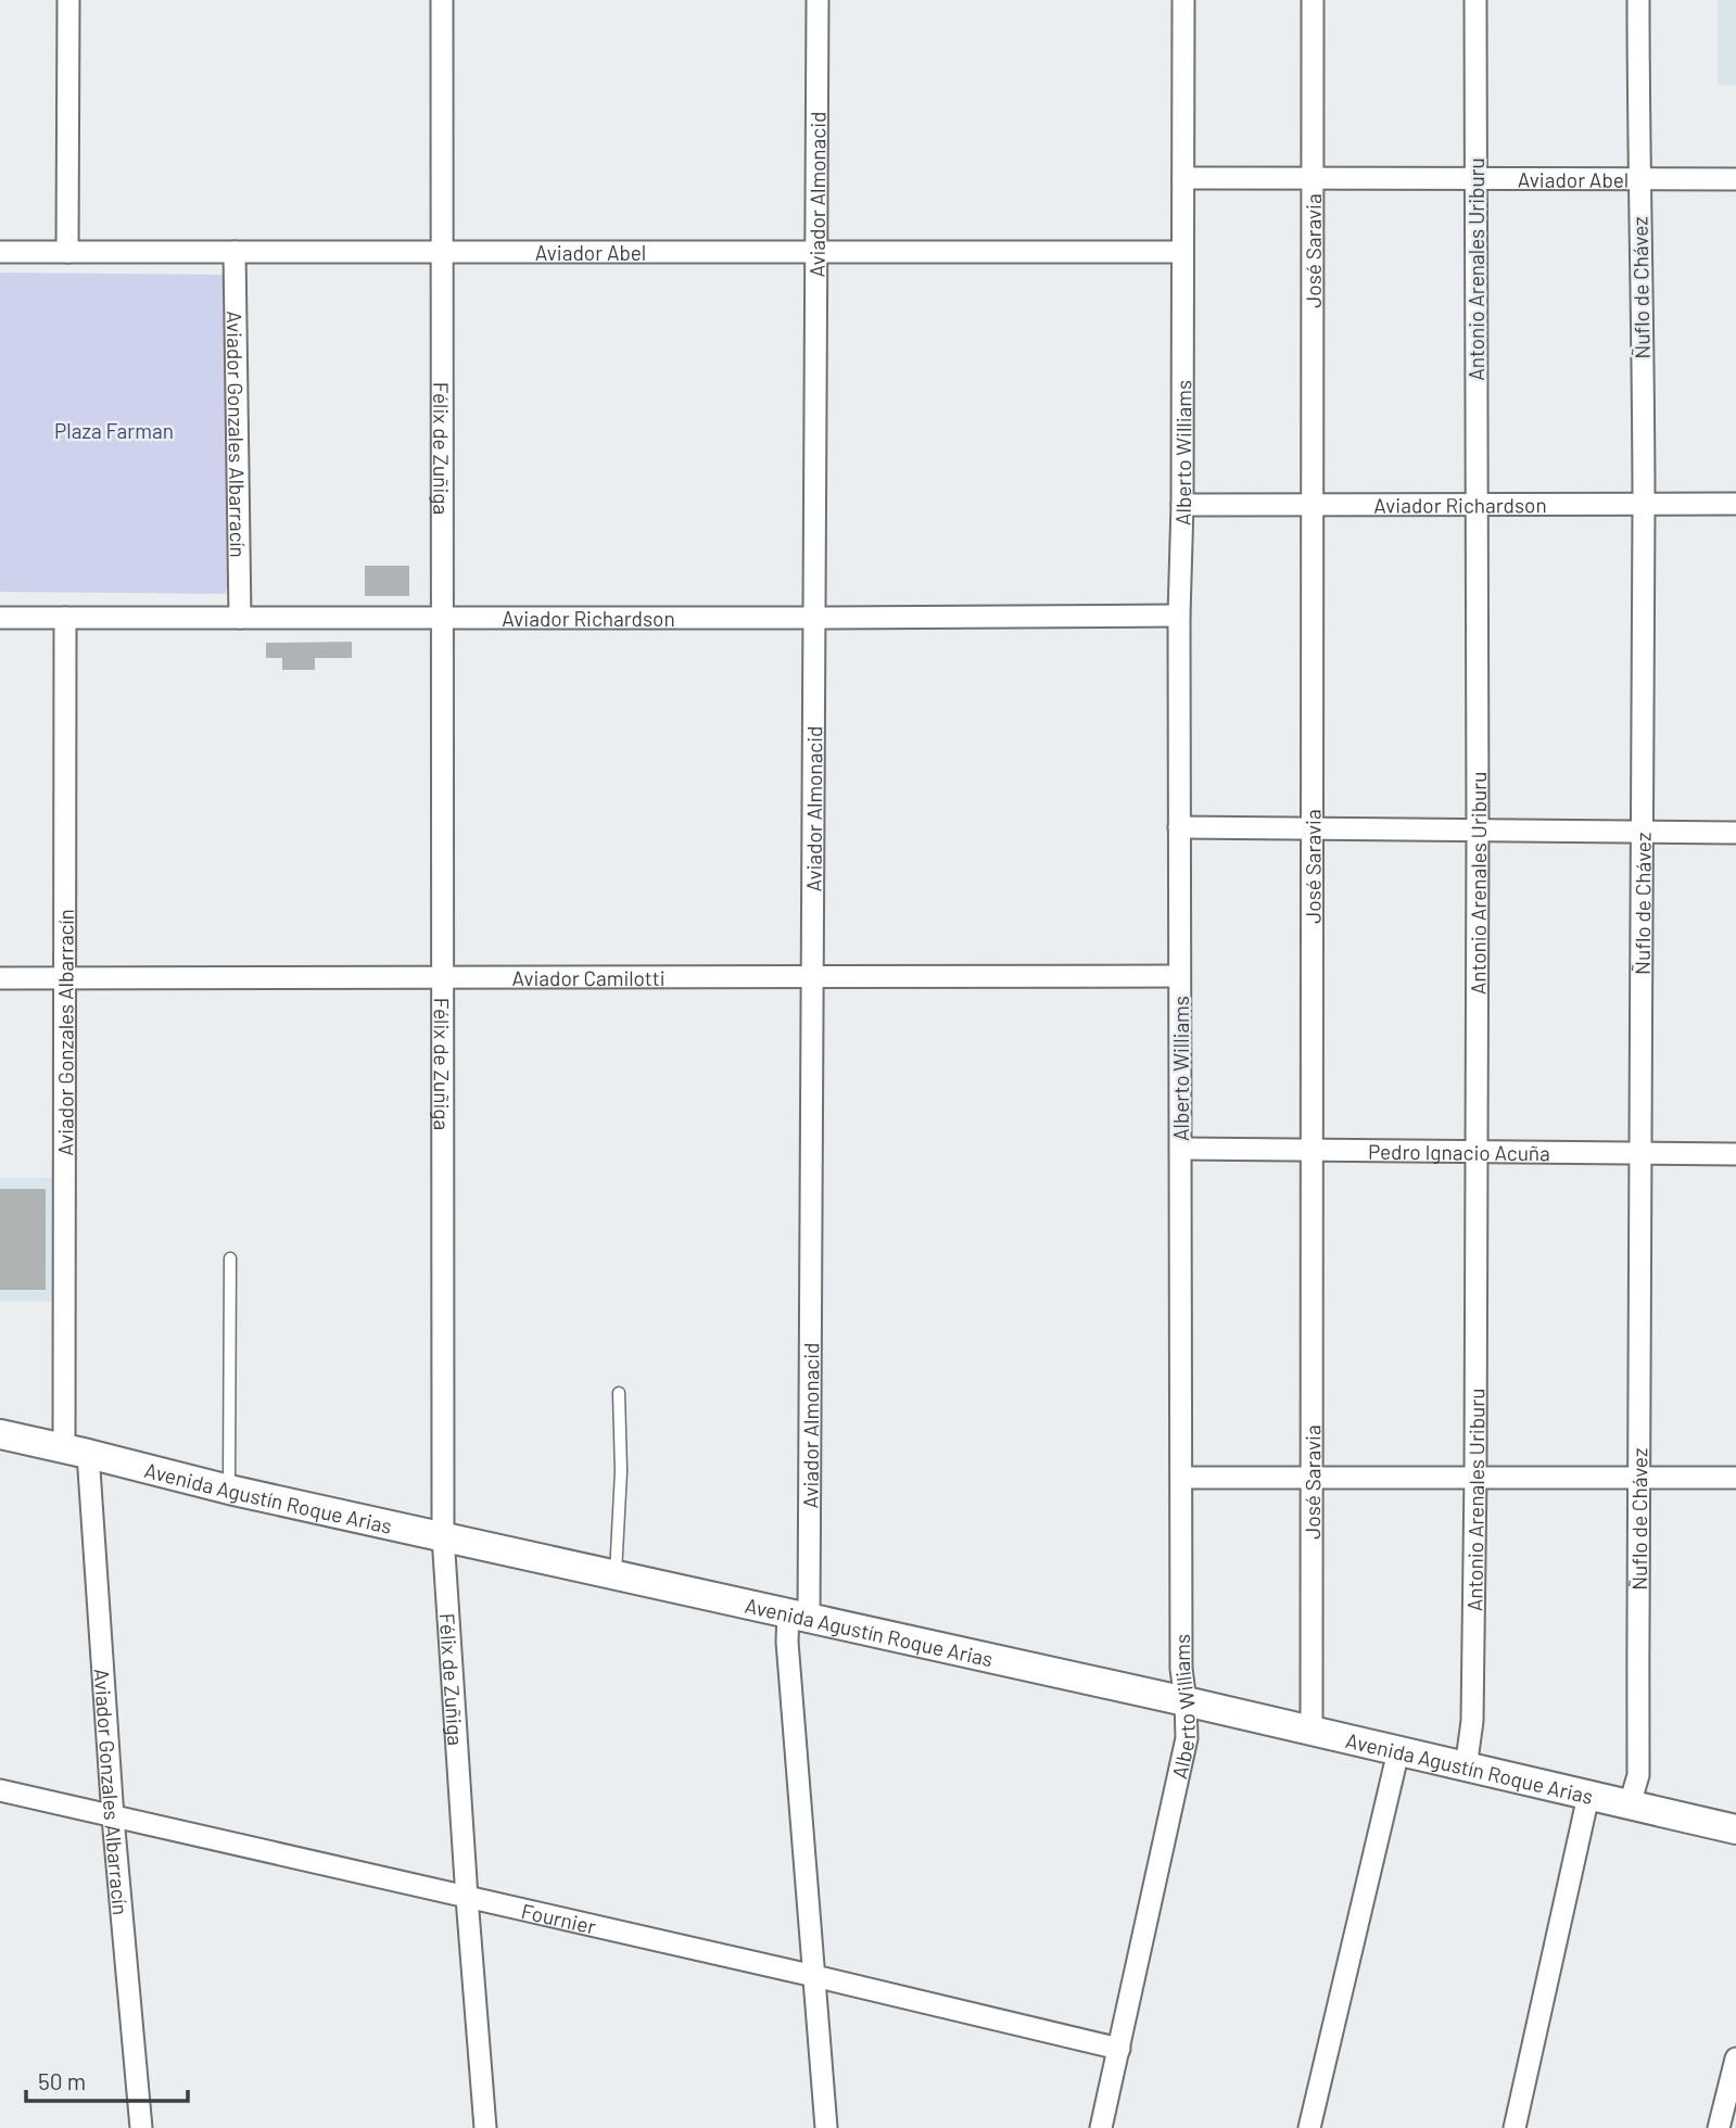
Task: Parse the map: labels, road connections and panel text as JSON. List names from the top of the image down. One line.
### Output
{"streets":{"main road":["Avenida Agustín Roque Arias"],"street":["Aviador Abel","Aviador Almonacid","José Saravia","Antonio Arenales Uriburu","Ñuflo de Chávez","Aviador Gonzales Albarracín","Félix de Zuñiga","Alberto Williams","Aviador Richardson","Aviador Camilotti","Pedro Ignacio Acuña","Fournier"]},"crossings":[["Aviador Abel","Aviador Almonacid"],["Aviador Abel","José Saravia"],["Aviador Abel","Antonio Arenales Uriburu"],["Aviador Abel","Ñuflo de Chávez"],["Aviador Abel","Aviador Gonzales Albarracín"],["Aviador Abel","Félix de Zuñiga"],["Aviador Abel","Alberto Williams"],["Aviador Almonacid","Aviador Richardson"],["Aviador Almonacid","Aviador Camilotti"],["Aviador Almonacid","Avenida Agustín Roque Arias"],["Aviador Almonacid","Fournier"],["José Saravia","Aviador Richardson"],["José Saravia","Pedro Ignacio Acuña"],["José Saravia","Avenida Agustín Roque Arias"],["Antonio Arenales Uriburu","Aviador Richardson"],["Antonio Arenales Uriburu","Pedro Ignacio Acuña"],["Antonio Arenales Uriburu","Avenida Agustín Roque Arias"],["Ñuflo de Chávez","Aviador Richardson"],["Ñuflo de Chávez","Pedro Ignacio Acuña"],["Ñuflo de Chávez","Avenida Agustín Roque Arias"],["Aviador Gonzales Albarracín","Aviador Richardson"],["Aviador Gonzales Albarracín","Aviador Camilotti"],["Aviador Gonzales Albarracín","Avenida Agustín Roque Arias"],["Aviador Gonzales Albarracín","Fournier"],["Félix de Zuñiga","Aviador Richardson"],["Félix de Zuñiga","Aviador Camilotti"],["Félix de Zuñiga","Avenida Agustín Roque Arias"],["Félix de Zuñiga","Fournier"],["Alberto Williams","Aviador Richardson"],["Alberto Williams","Aviador Camilotti"],["Alberto Williams","Pedro Ignacio Acuña"],["Alberto Williams","Avenida Agustín Roque Arias"],["Alberto Williams","Fournier"]],"parks":["Plaza Farman"],"scale_bar":"50 m"}
